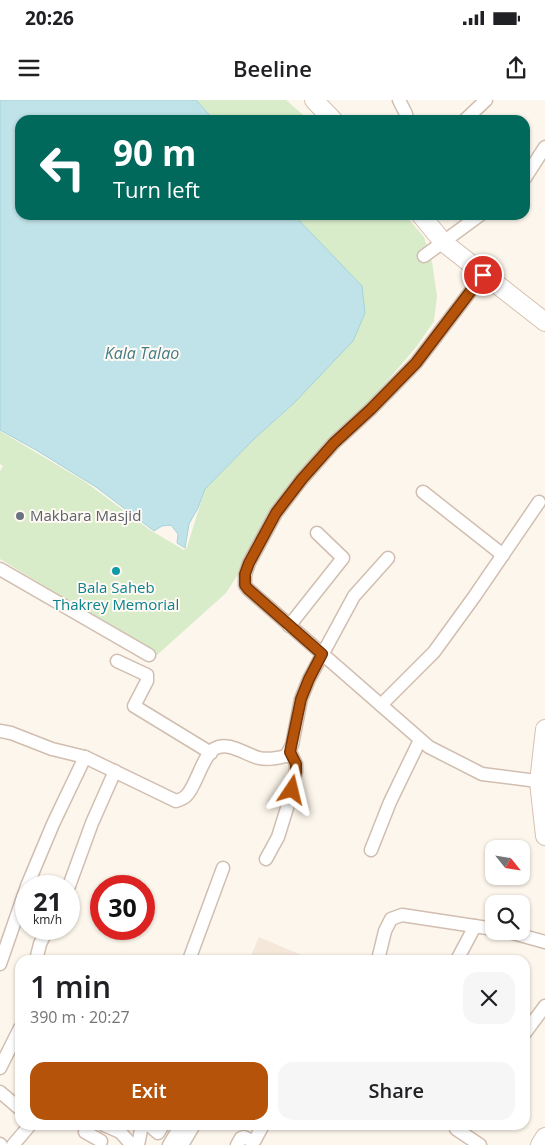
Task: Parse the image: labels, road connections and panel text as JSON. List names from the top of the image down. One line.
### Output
{"water":["Kala Talao"],"places":["Makbara Masjid","Bala Saheb Thakrey Memorial"],"north":"bottom right","page":{"status":"20:26","header":"Beeline","turn":["90 m","Turn left"],"speed":"21 km/h","limit":"30","heading":["1 min","390 m · 20:27"],"buttons":["Exit","Share"]}}
